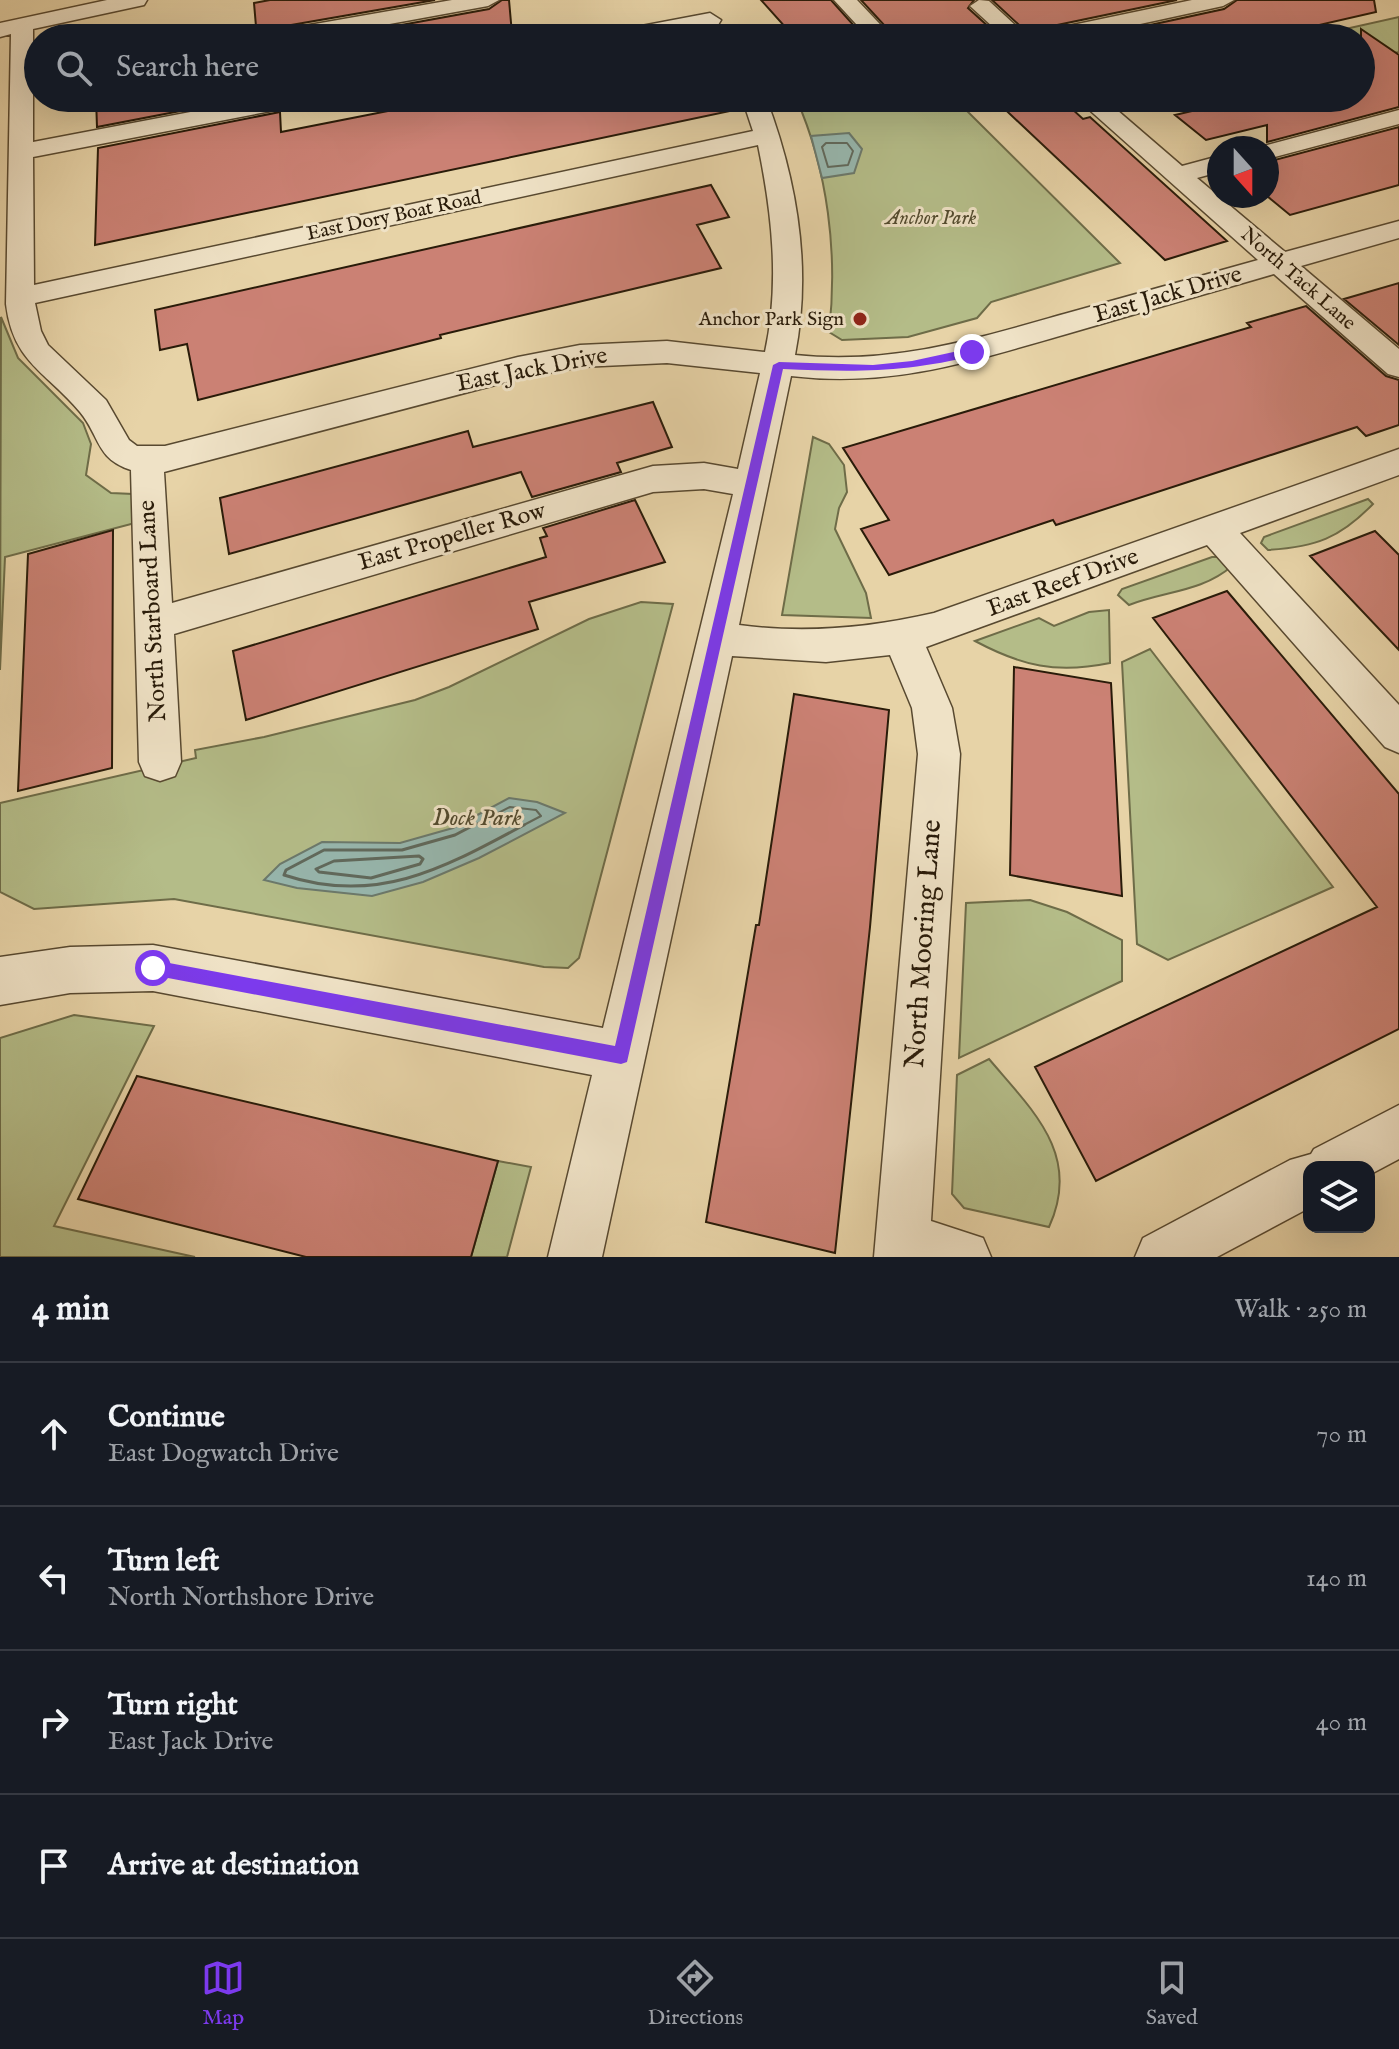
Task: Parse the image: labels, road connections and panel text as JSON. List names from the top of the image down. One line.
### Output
{"streets":{"street":["East Dory Boat Road","North Tack Lane","East Jack Drive","East Propeller Row","East Reef Drive","North Starboard Lane","North Mooring Lane"]},"crossings":[["North Tack Lane","East Jack Drive"],["East Jack Drive","North Starboard Lane"],["East Propeller Row","North Starboard Lane"],["East Reef Drive","North Mooring Lane"]],"parks":["Anchor Park","Dock Park"],"places":["Anchor Park Sign"],"north":"bottom","page":{"search":"Search here","heading":["4 min","Walk · 250 m"],"list":[["Continue","East Dogwatch Drive","70 m"],["Turn left","North Northshore Drive","140 m"],["Turn right","East Jack Drive","40 m"],"Arrive at destination"],"nav":["Map","Directions","Saved"]}}
